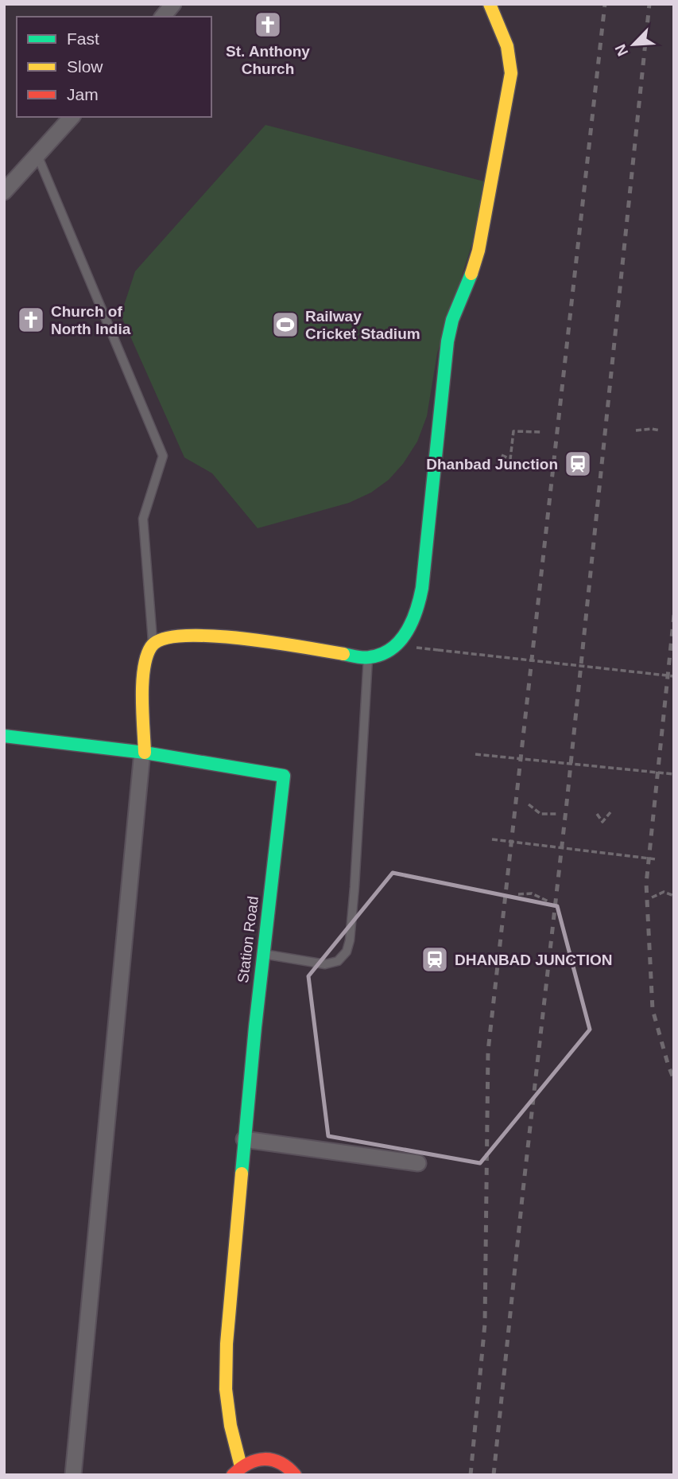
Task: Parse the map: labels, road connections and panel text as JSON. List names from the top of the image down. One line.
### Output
{"streets":{"main road":["Station Road"]},"places":{"church":["St. Anthony Church","Church of North India"],"sports":["Railway Cricket Stadium"],"station":["Dhanbad Junction","DHANBAD JUNCTION"]},"legend":["Fast","Slow","Jam"],"north":"bottom left"}
